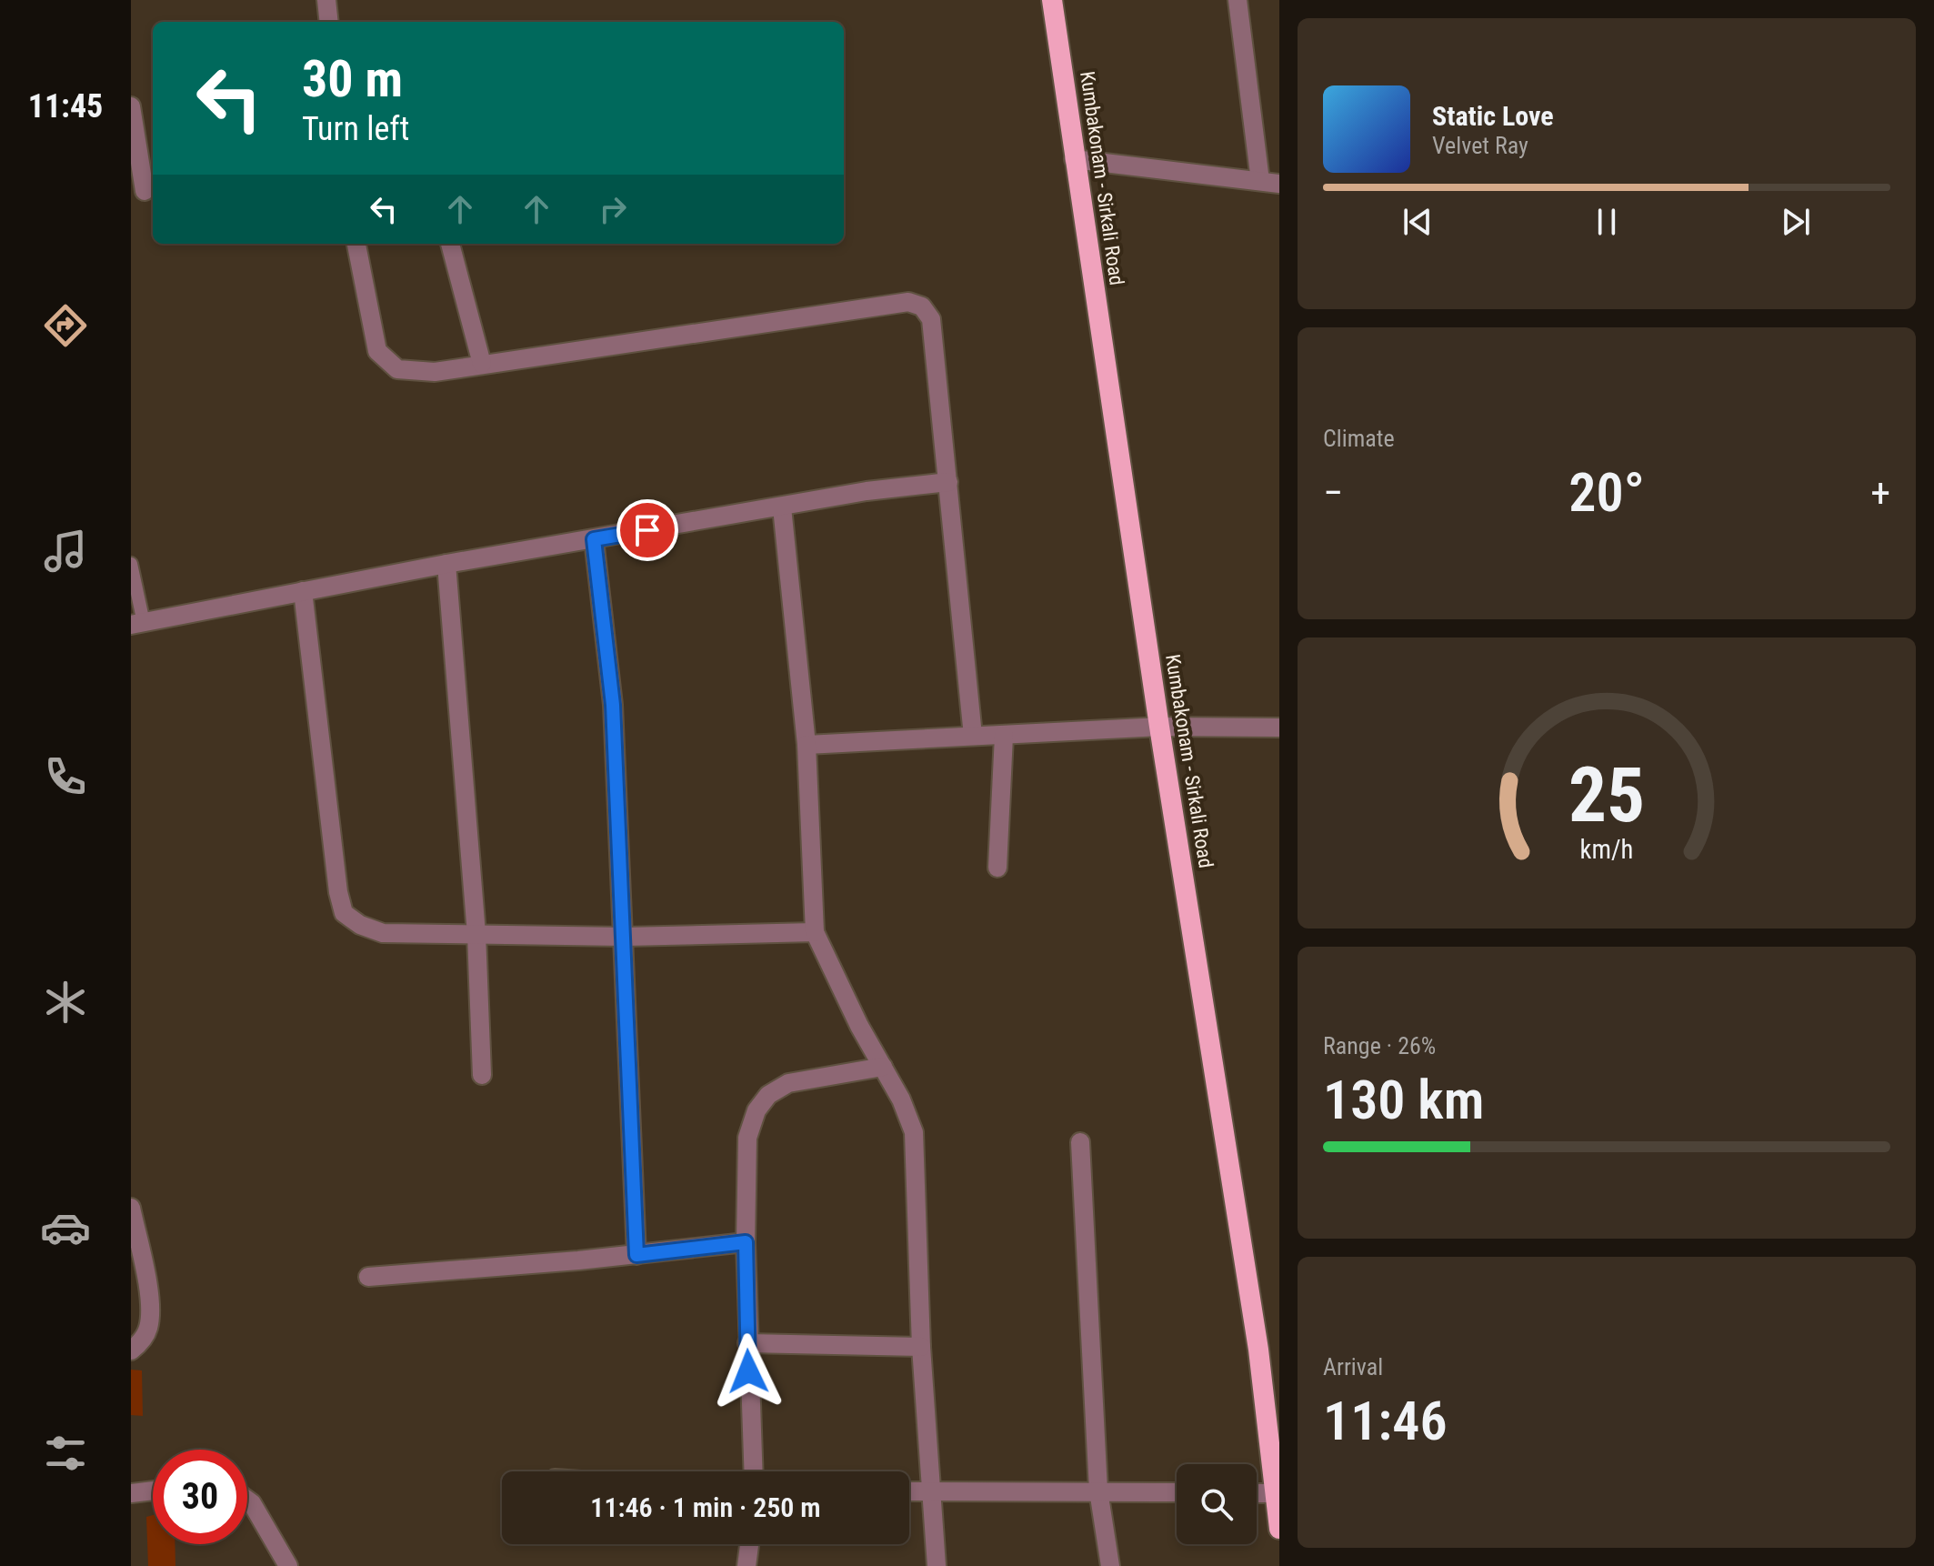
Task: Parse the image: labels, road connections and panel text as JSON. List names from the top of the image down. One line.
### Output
{"streets":{"highway":["Kumbakonam - Sirkali Road"]},"page":{"tabs":"11:45","turn":["30 m","Turn left"],"song":["Static Love","Velvet Ray"],"tile":["Climate",["Range · 26%","130 km"],["Arrival","11:46"]],"heat":["−","20°","+"],"limit":"30","trip":"11:46 · 1 min · 250 m","gauge":["25","km/h"]}}
